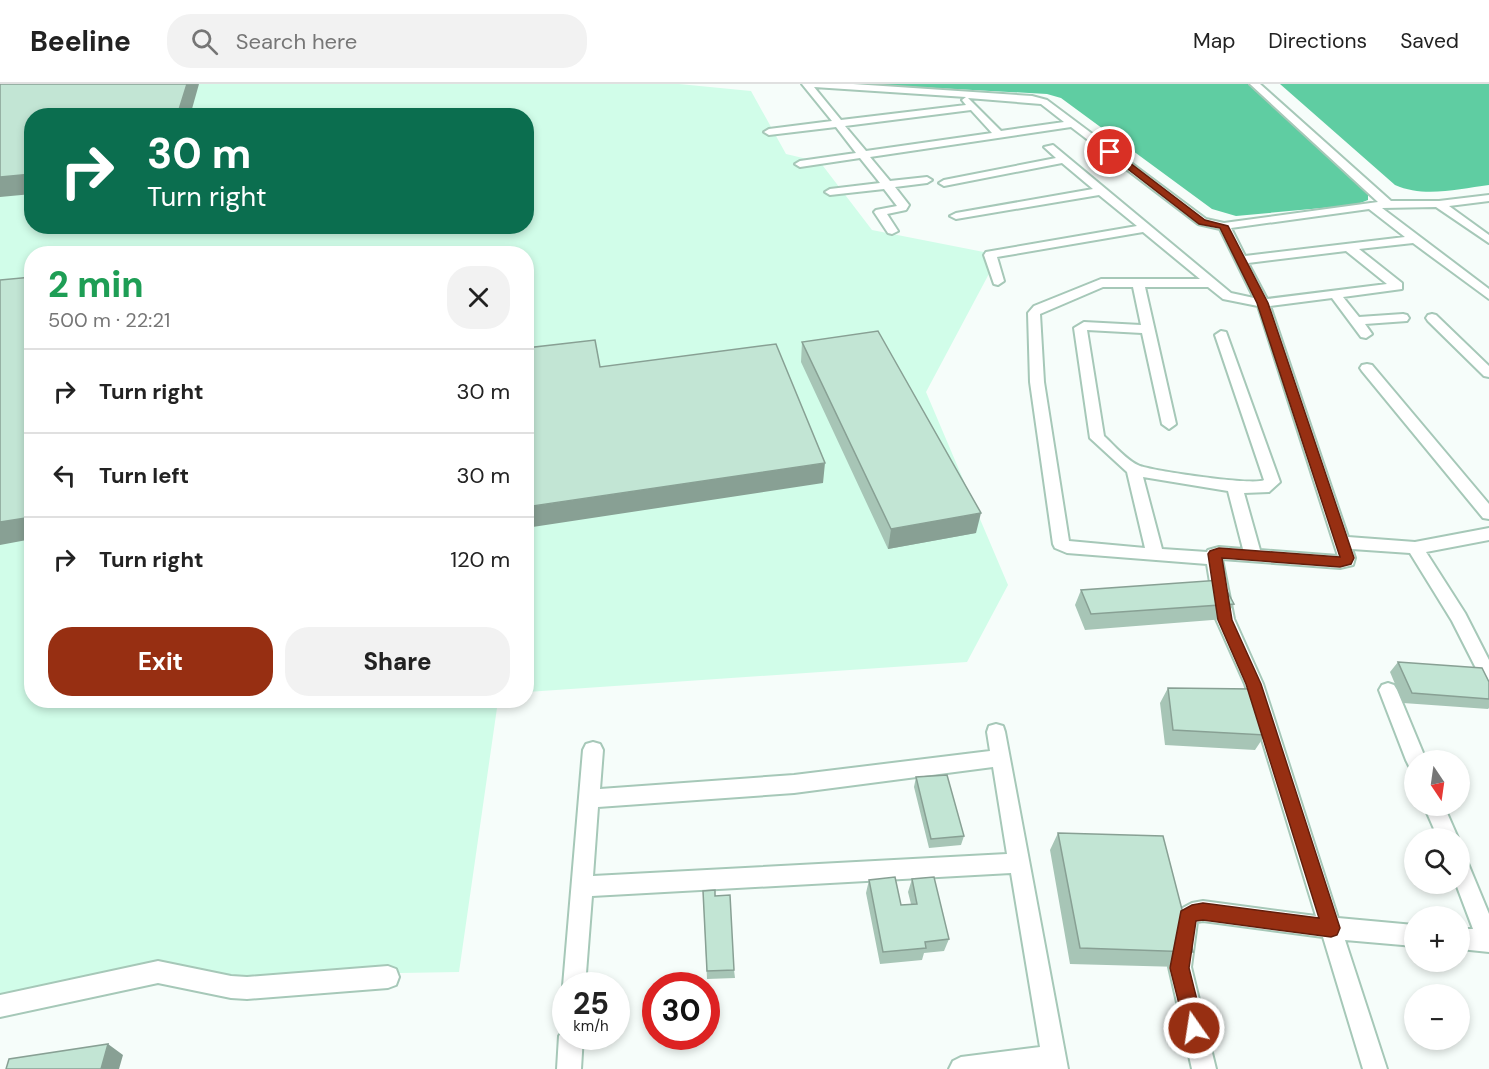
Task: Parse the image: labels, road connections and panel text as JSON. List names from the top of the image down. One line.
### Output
{"north":"bottom","page":{"header":"Beeline","search":"Search here","nav":["Map","Directions","Saved"],"turn":["30 m","Turn right"],"heading":["2 min","500 m · 22:21"],"list":[{"name":"Turn right","value":"30 m"},{"name":"Turn left","value":"30 m"},{"name":"Turn right","value":"120 m"}],"buttons":["Exit","Share"],"map_buttons":["+","−"],"speed":"25 km/h","limit":"30"}}
